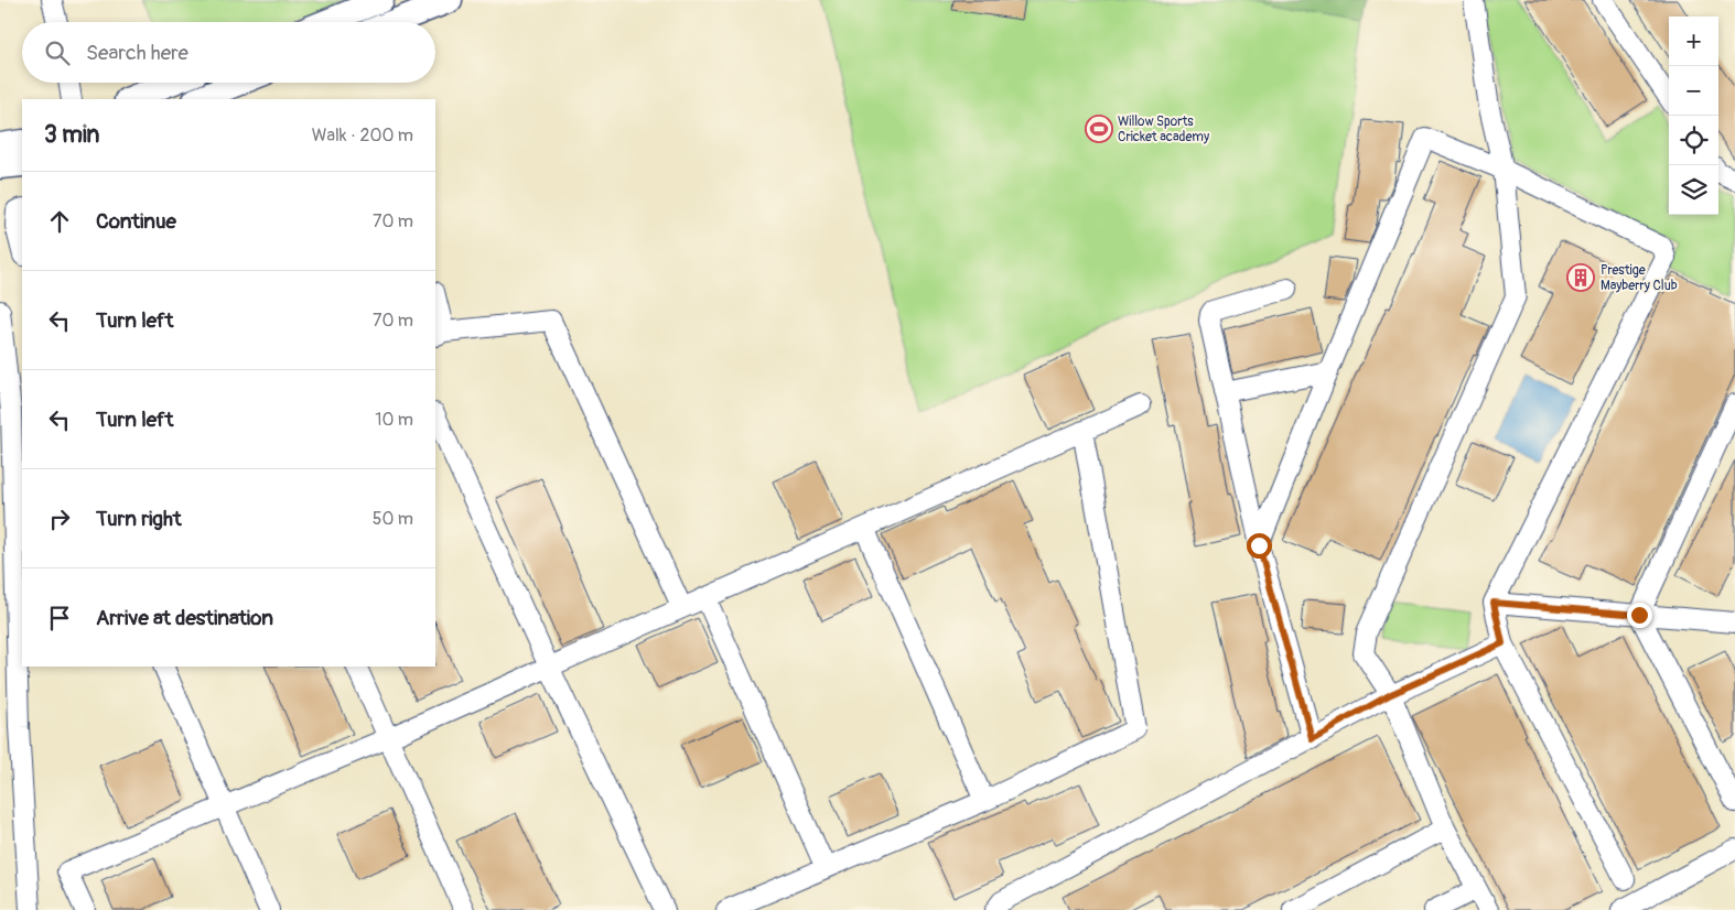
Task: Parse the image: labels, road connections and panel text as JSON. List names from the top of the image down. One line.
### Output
{"places":{"sports":["Willow Sports Cricket academy"],"building":["Prestige Mayberry Club"]},"page":{"map_buttons":["+","−"],"search":"Search here","heading":["3 min","Walk · 200 m"],"list":[["Continue","70 m"],["Turn left","70 m"],["Turn left","10 m"],["Turn right","50 m"],"Arrive at destination"]}}
